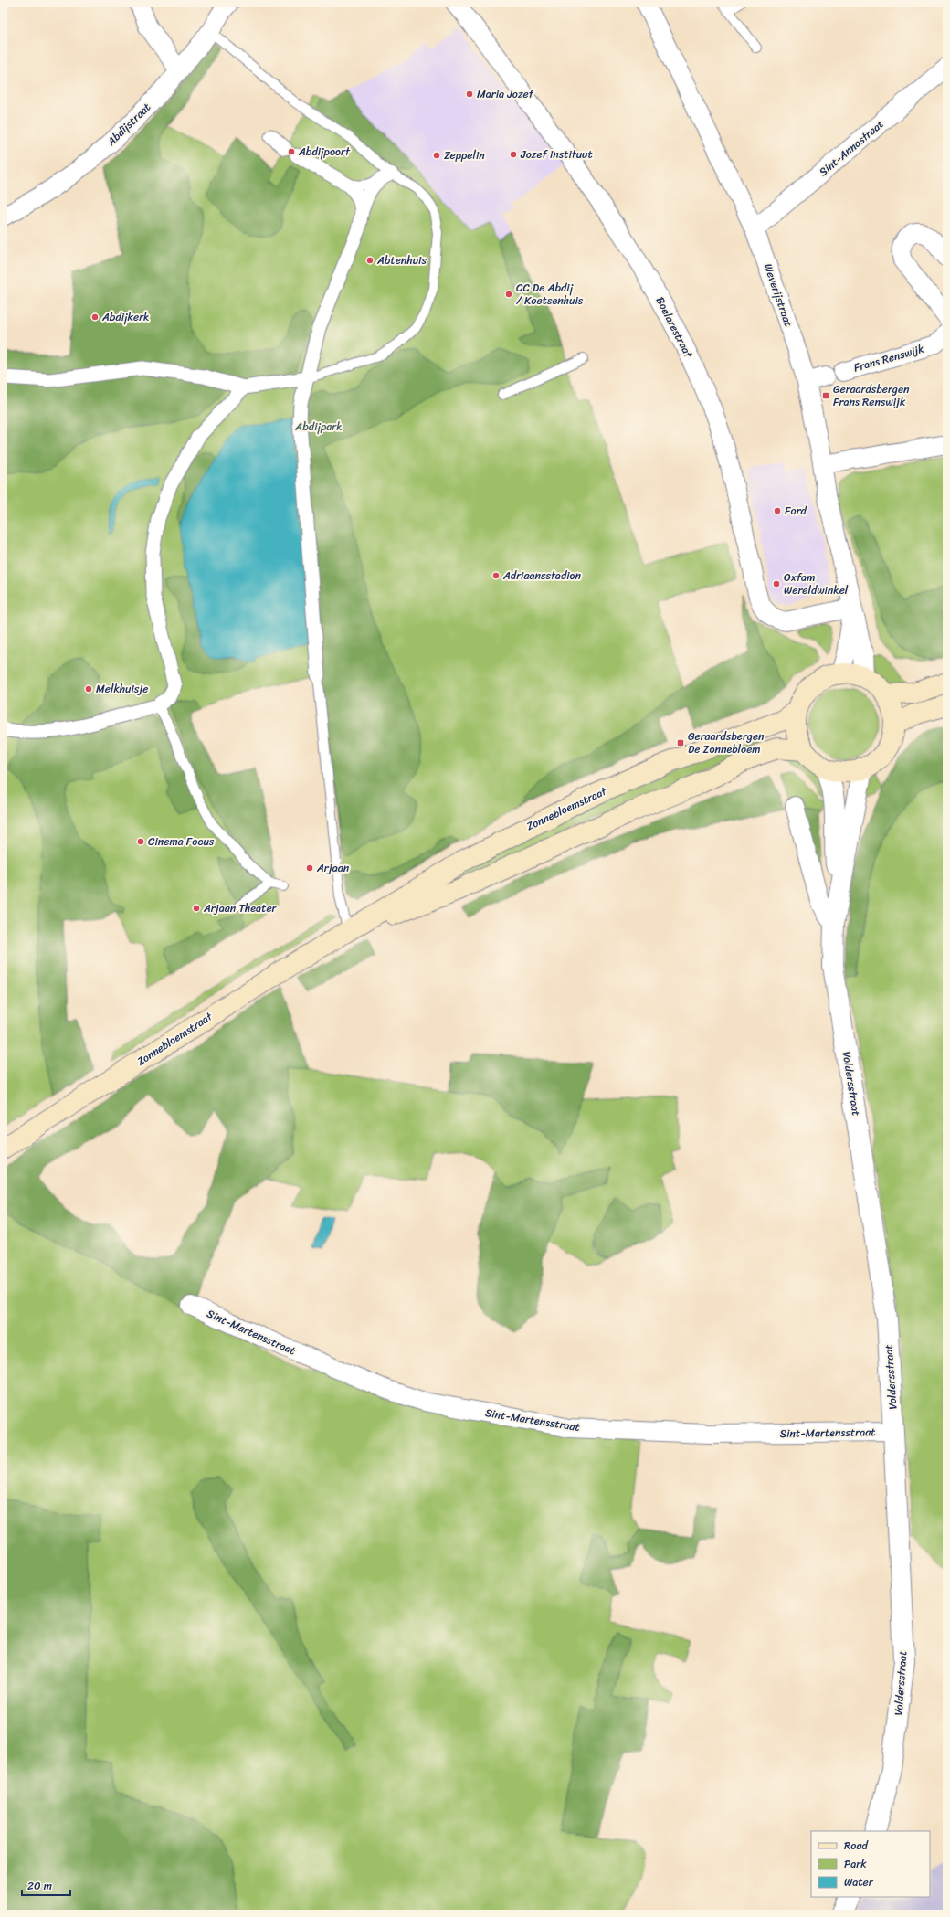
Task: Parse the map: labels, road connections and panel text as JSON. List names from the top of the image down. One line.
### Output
{"streets":{"main road":["Zonnebloemstraat"],"street":["Abdijstraat","Sint-Annastraat","Weverijstraat","Boelarestraat","Frans Renswijk","Voldersstraat","Sint-Martensstraat"]},"crossings":[["Sint-Annastraat","Weverijstraat"],["Weverijstraat","Boelarestraat"],["Weverijstraat","Zonnebloemstraat"],["Weverijstraat","Voldersstraat"],["Zonnebloemstraat","Voldersstraat"],["Voldersstraat","Sint-Martensstraat"]],"parks":["Abdijpark"],"places":{"other":["Maria Jozef","Abdijpoort","Jozef instituut","Zeppelin","Abtenhuis","CC De Abdij / Koetsenhuis","Abdijkerk","Ford","Adriaansstadion","Oxfam Wereldwinkel","Melkhuisje","Cinema Focus","Arjaan","Arjaan Theater"],"transit":["Geraardsbergen Frans Renswijk","Geraardsbergen De Zonnebloem"]},"legend":["Road","Park","Water"],"scale_bar":"20 m"}
